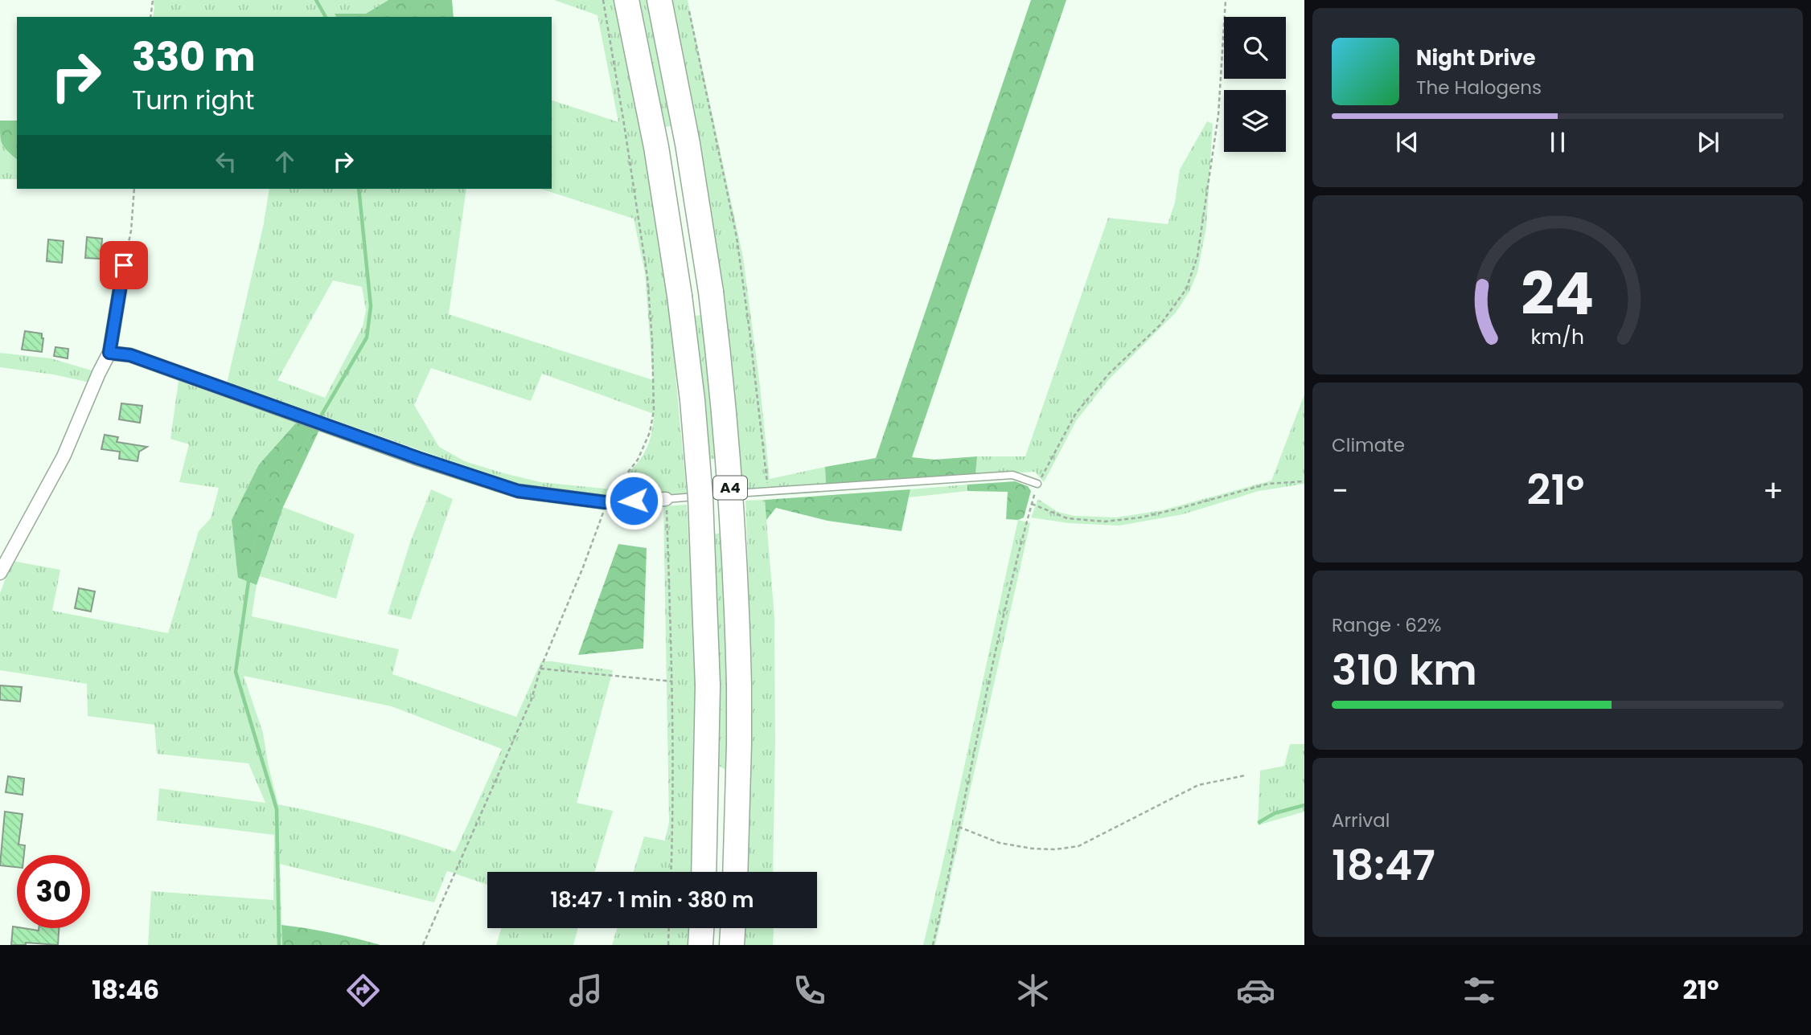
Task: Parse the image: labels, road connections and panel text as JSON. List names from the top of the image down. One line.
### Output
{"streets":{"highway":["A4"]},"page":{"turn":["330 m","Turn right"],"song":["Night Drive","The Halogens"],"tile":["Climate",["Range · 62%","310 km"],["Arrival","18:47"]],"heat":["−","21°","+"],"limit":"30","trip":"18:47 · 1 min · 380 m","tabs":["18:46","21°"],"gauge":["24","km/h"]}}
